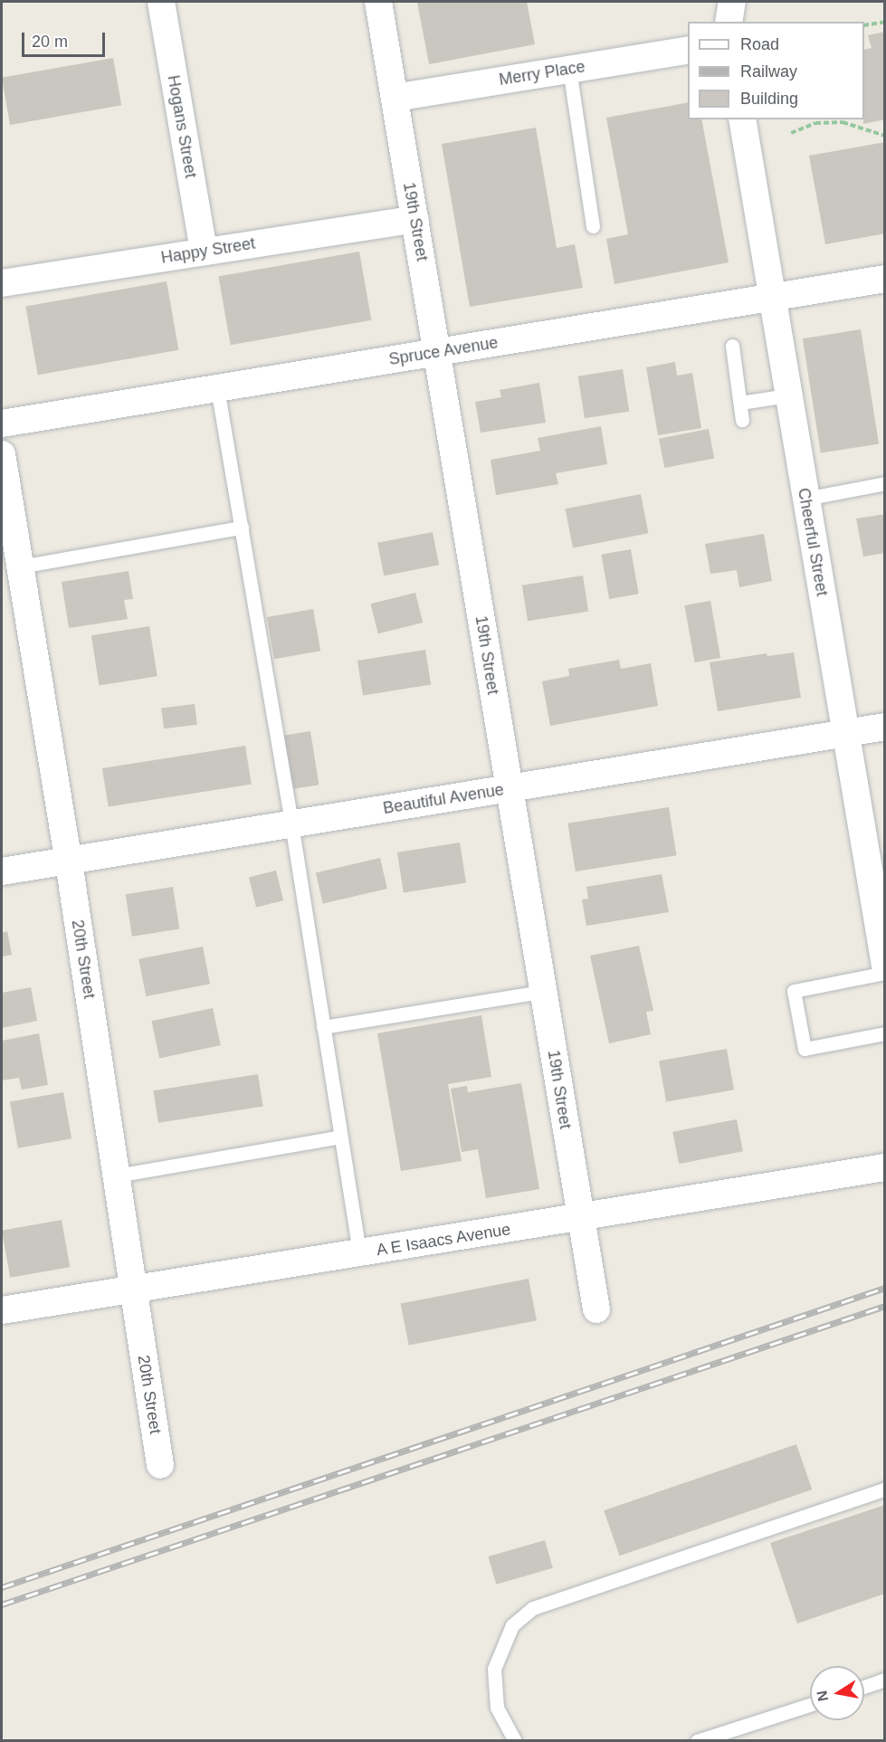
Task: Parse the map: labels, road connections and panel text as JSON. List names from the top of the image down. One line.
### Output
{"streets":{"street":["Merry Place","Hogans Street","19th Street","Happy Street","Spruce Avenue","Cheerful Street","Beautiful Avenue","20th Street","A E Isaacs Avenue"]},"crossings":[["Merry Place","19th Street"],["Hogans Street","Happy Street"],["19th Street","Happy Street"],["19th Street","Spruce Avenue"],["19th Street","Beautiful Avenue"],["19th Street","A E Isaacs Avenue"],["Spruce Avenue","Cheerful Street"],["Cheerful Street","Beautiful Avenue"],["Beautiful Avenue","20th Street"],["20th Street","A E Isaacs Avenue"]],"legend":["Road","Railway","Building"],"scale_bar":"20 m","north":"left"}
